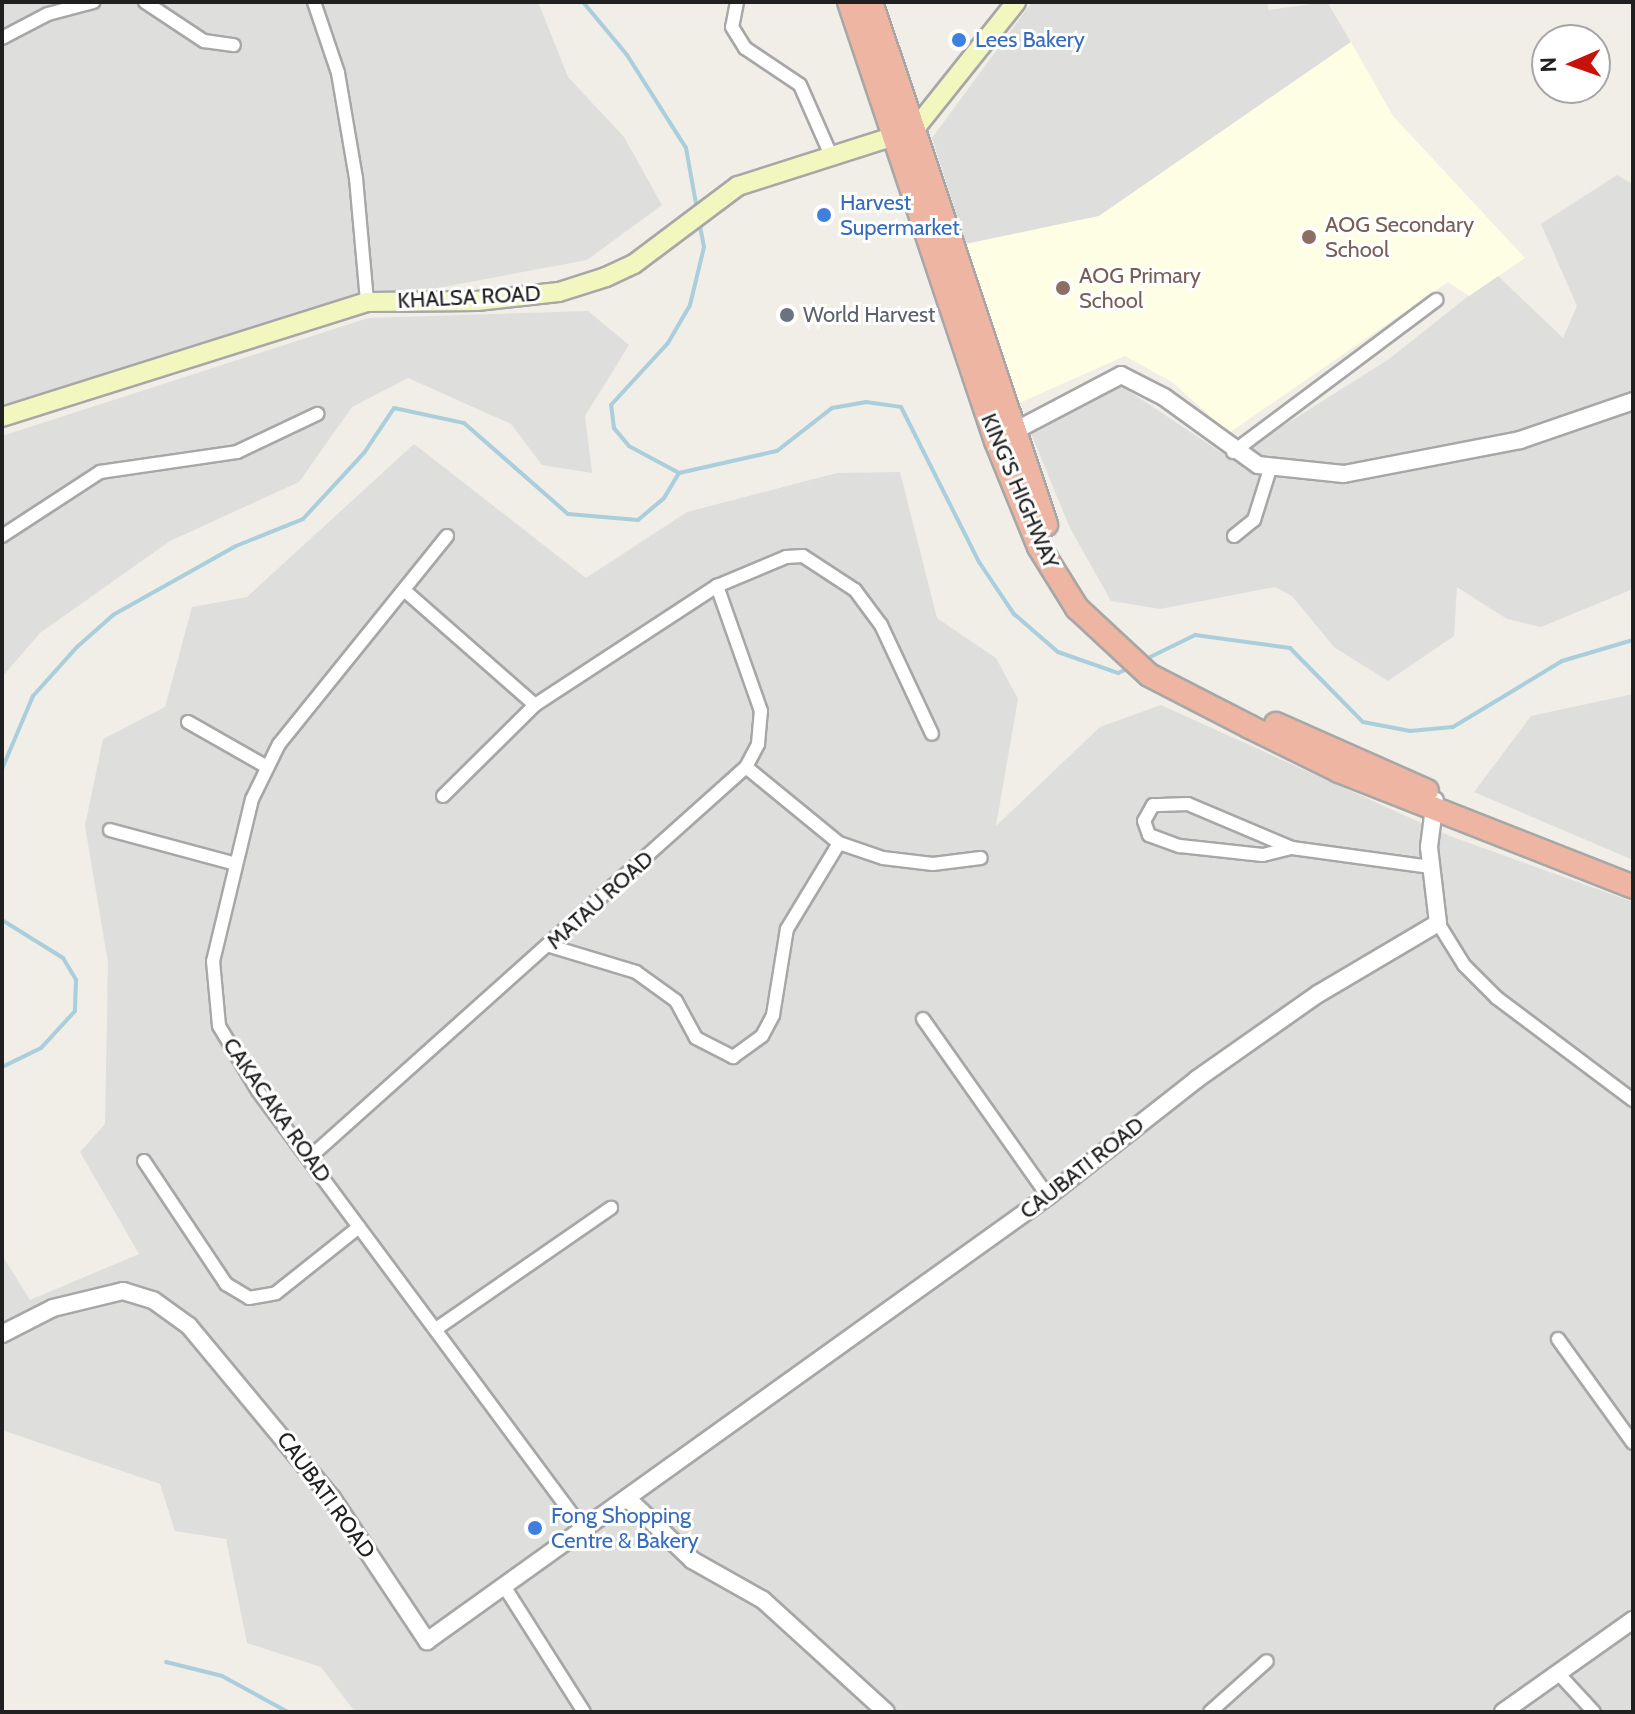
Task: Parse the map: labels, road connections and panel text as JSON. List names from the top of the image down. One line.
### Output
{"streets":{"highway":["KING'S HIGHWAY"],"main road":["KHALSA ROAD"],"street":["MATAU ROAD","CAKACAKA ROAD","CAUBATI ROAD"]},"crossings":[["KHALSA ROAD","KING'S HIGHWAY"],["MATAU ROAD","CAKACAKA ROAD"],["CAKACAKA ROAD","CAUBATI ROAD"]],"places":["Lees Bakery","Harvest Supermarket","AOG Secondary School","AOG Primary School","World Harvest","Fong Shopping Centre & Bakery"],"north":"left"}
